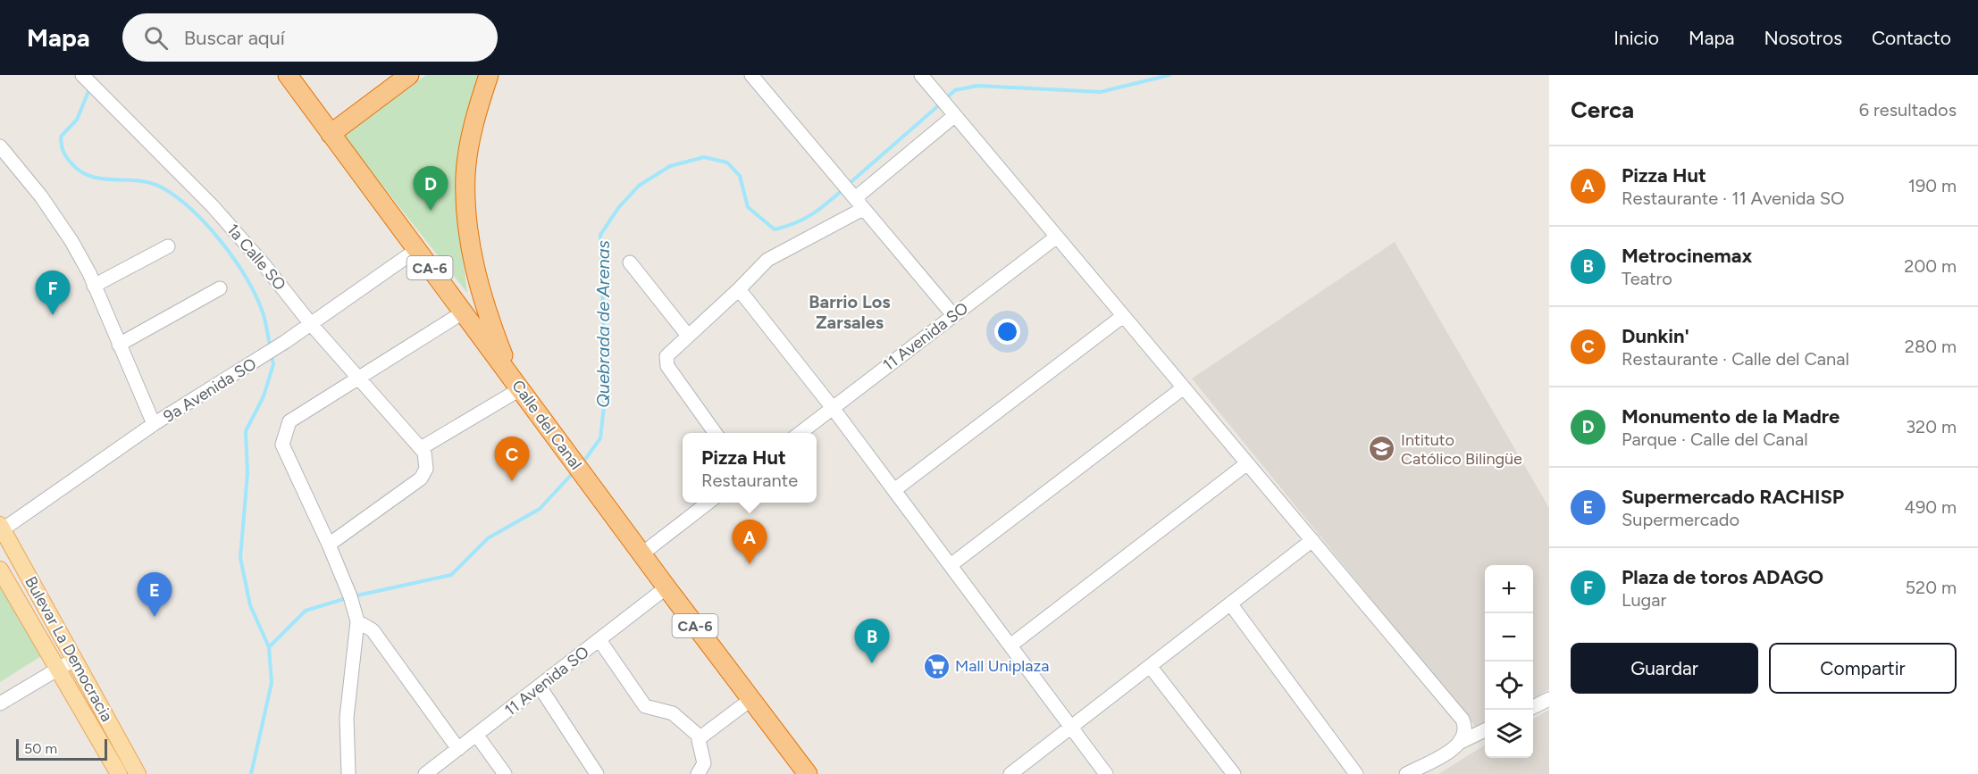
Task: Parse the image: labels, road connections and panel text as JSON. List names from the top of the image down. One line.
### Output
{"streets":{"highway":["CA-6","Calle del Canal"],"main road":["Bulevar La Democracia"],"street":["1a Calle SO","11 Avenida SO","9a Avenida SO"]},"crossings":[["1a Calle SO","9a Avenida SO"],["11 Avenida SO","Calle del Canal"],["9a Avenida SO","Calle del Canal"],["9a Avenida SO","Bulevar La Democracia"]],"districts":["Barrio Los Zarsales"],"water":["Quebrada de Arenas"],"places":{"school or university":["Intituto Católico Bilingüe"],"supermarket":["Mall Uniplaza"]},"scale_bar":"50 m","page":{"header":"Mapa","search":"Buscar aquí","nav":["Inicio","Mapa","Nosotros","Contacto"],"heading":["Cerca","6 resultados"],"list":[{"mark":"A","name":"Pizza Hut","note":"Restaurante · 11 Avenida SO","value":"190 m"},{"mark":"B","name":"Metrocinemax","note":"Teatro","value":"200 m"},{"mark":"C","name":"Dunkin'","note":"Restaurante · Calle del Canal","value":"280 m"},{"mark":"D","name":"Monumento de la Madre","note":"Parque · Calle del Canal","value":"320 m"},{"mark":"E","name":"Supermercado RACHISP","note":"Supermercado","value":"490 m"},{"mark":"F","name":"Plaza de toros ADAGO","note":"Lugar","value":"520 m"}],"pins":["D","F","C","A","E","B"],"popup":["Pizza Hut","Restaurante"],"map_buttons":["+","−"],"buttons":["Guardar","Compartir"],"scale":"50 m"}}
